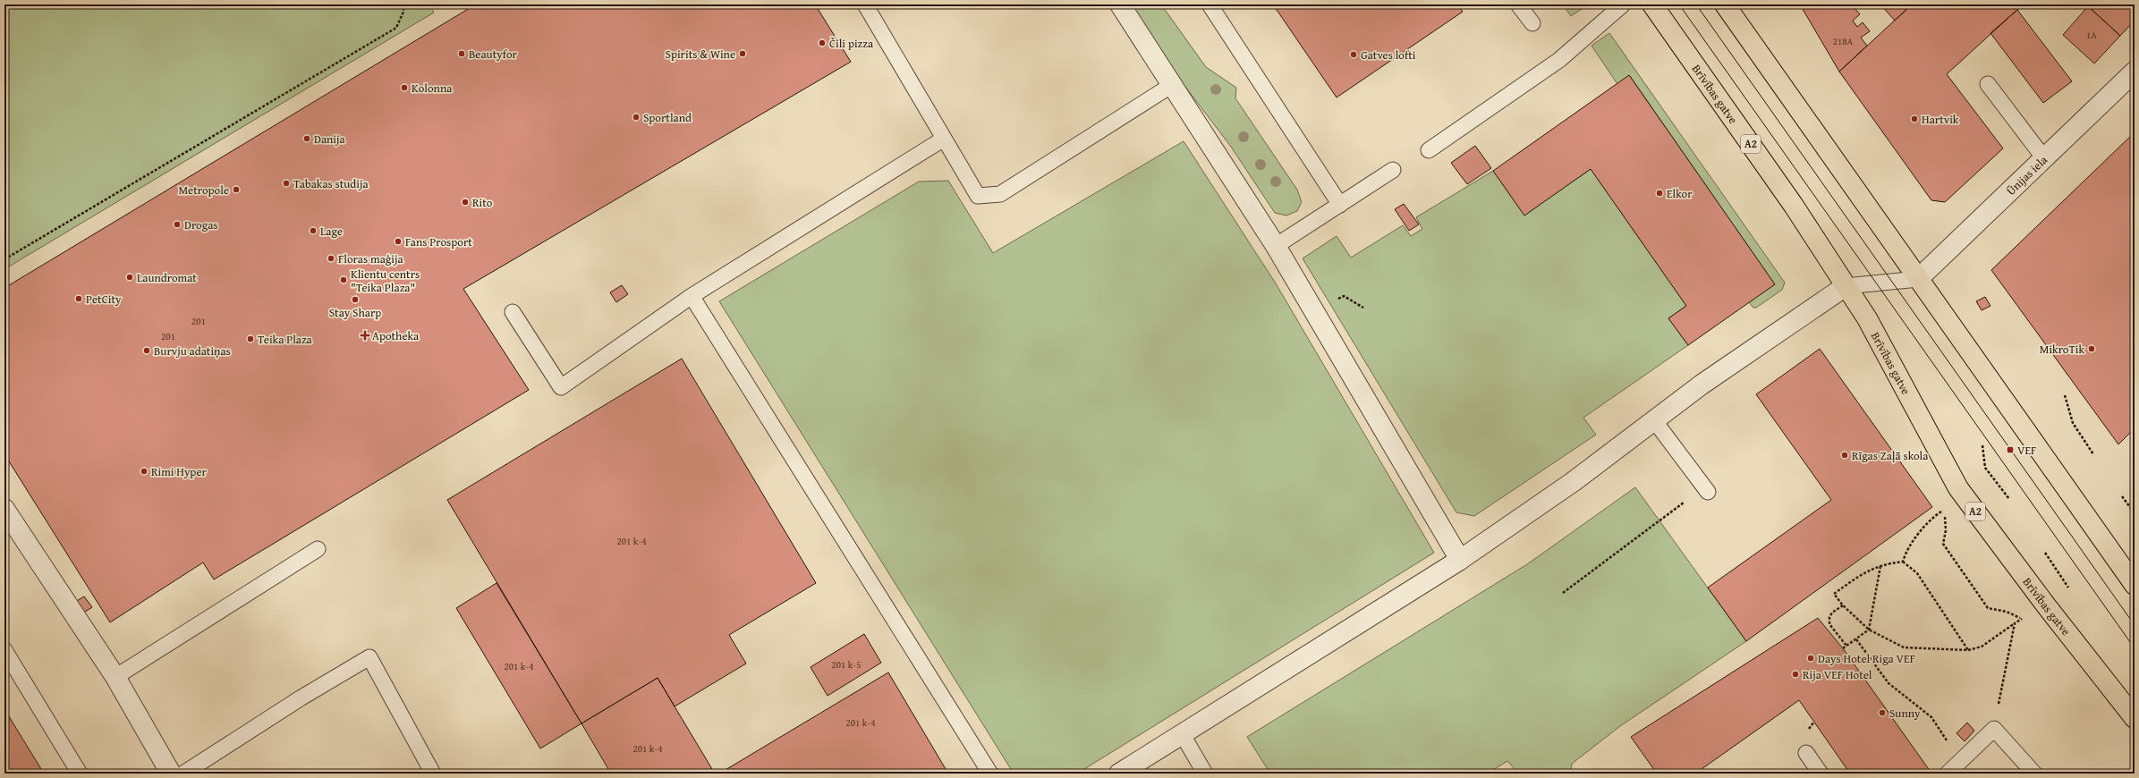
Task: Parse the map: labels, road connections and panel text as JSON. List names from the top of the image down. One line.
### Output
{"streets":{"highway":["Brīvības gatve","A2"],"street":["Ūnijas iela"]},"places":{"other":["Čili pizza","Beautyfor","Spirits & Wine","Gatves lofti","Kolonna","Sportland","Hartvik","Danija","Tabakas studija","Metropole","Elkor","Rito","Drogas","Lage","Fans Prosport","Floras maģija","Laundromat","Klientu centrs \"Teika Plaza\"","PetCity","Stay Sharp","Teika Plaza","MikroTik","Burvju adatiņas","Rīgas Zaļā skola","Rimi Hyper","Days Hotel Riga VEF","Rija VEF Hotel","Sunny"],"health":["Apotheka"],"transit":["VEF"]},"house_numbers":["1A","218A","201","201","201 k-4","201 k-5","201 k-4","201 k-4","201 k-4"]}
